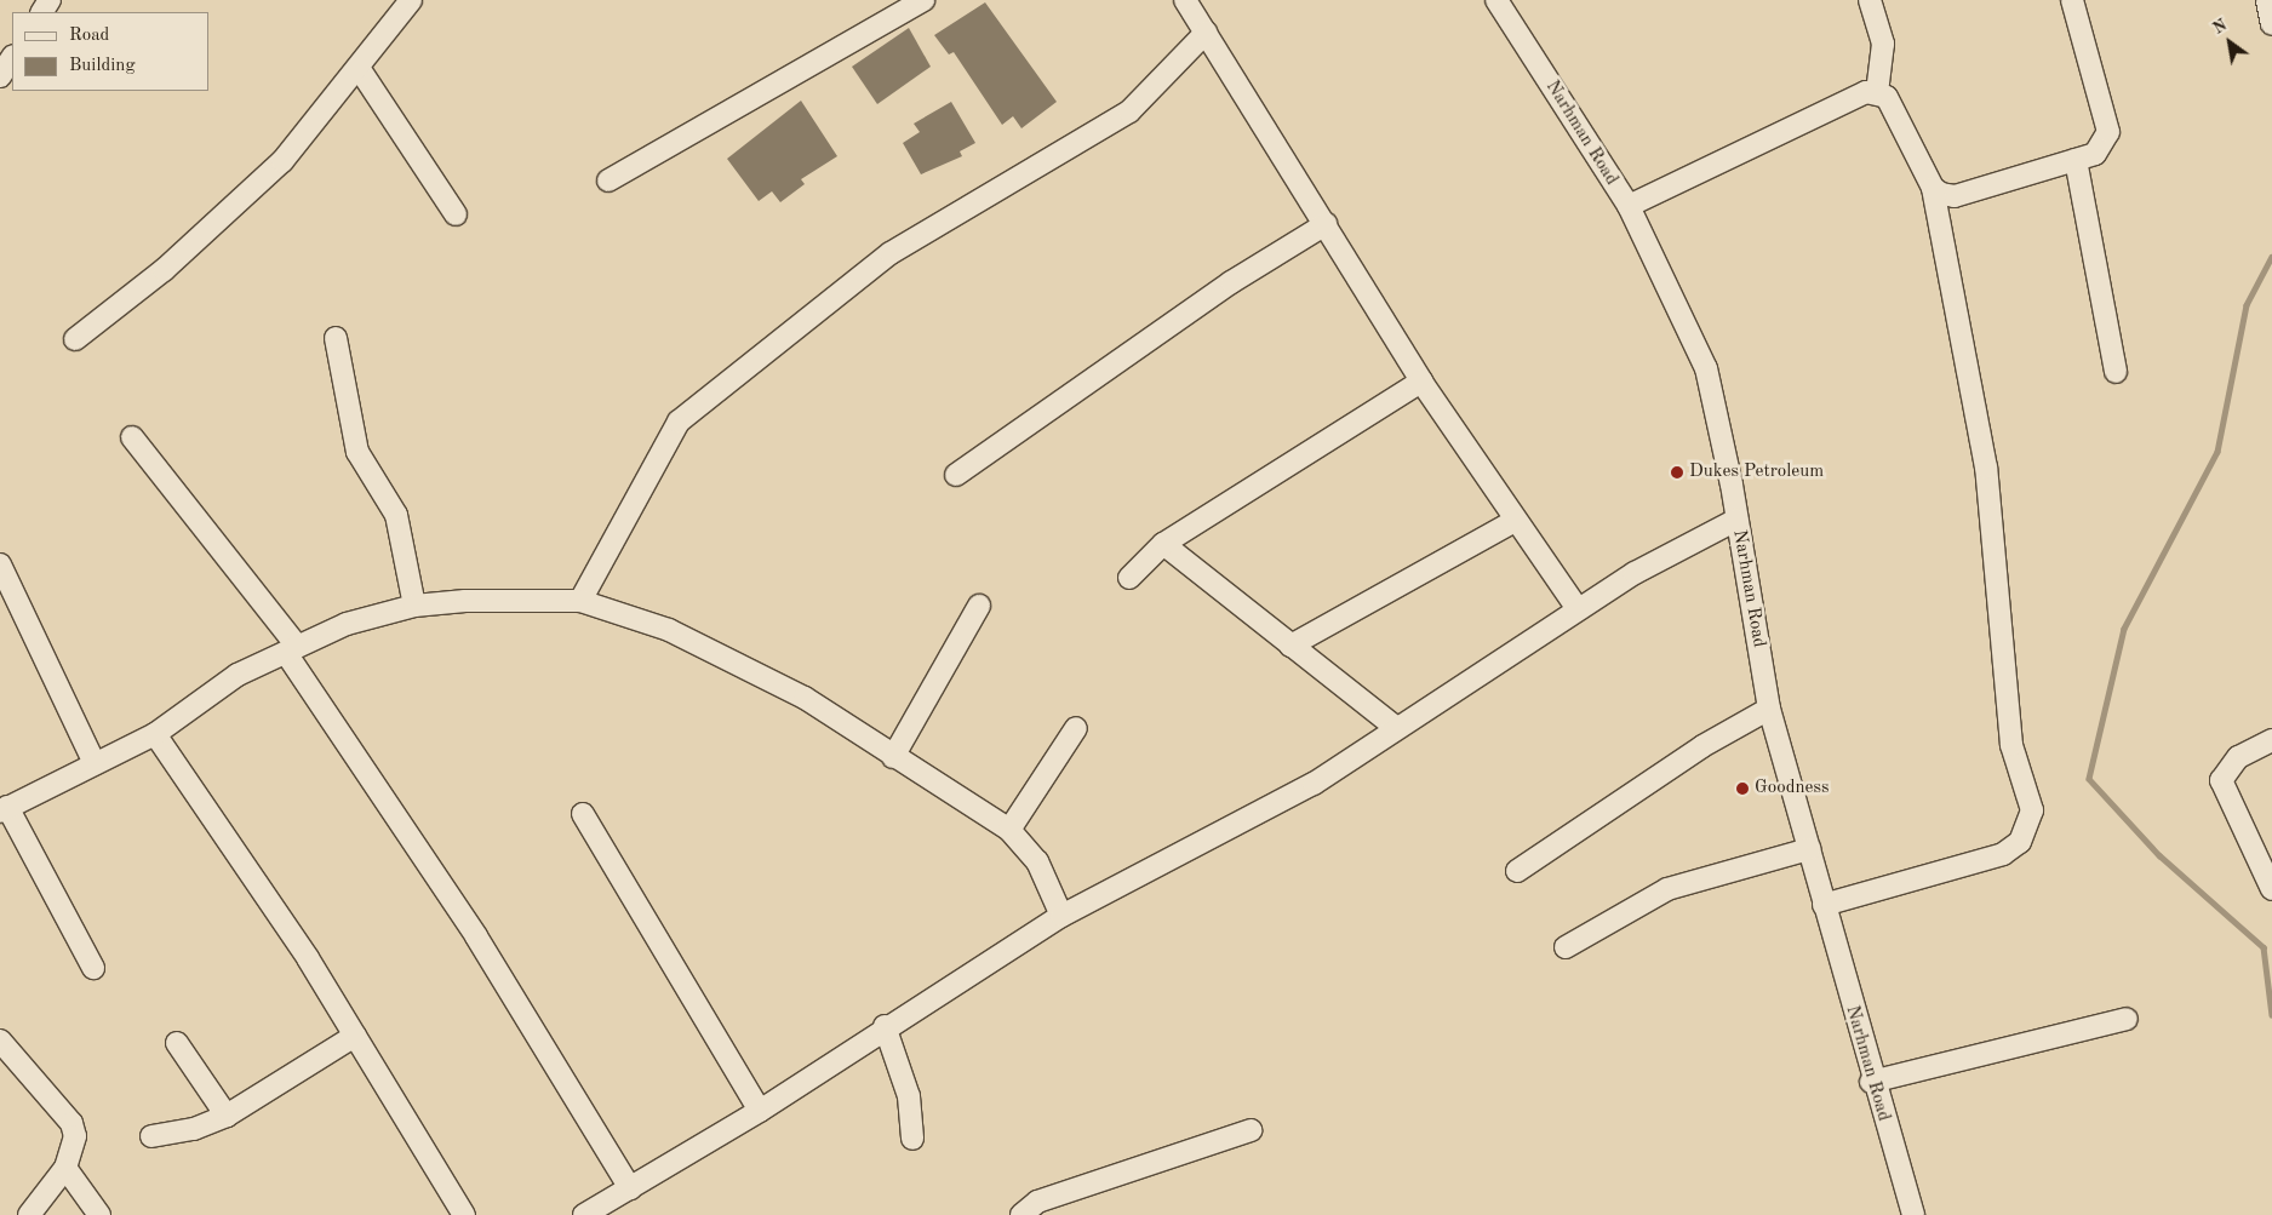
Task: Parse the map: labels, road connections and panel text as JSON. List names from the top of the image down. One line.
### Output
{"streets":{"street":["Narhman Road"]},"places":["Dukes Petroleum","Goodness"],"legend":["Road","Building"],"north":"top left"}
